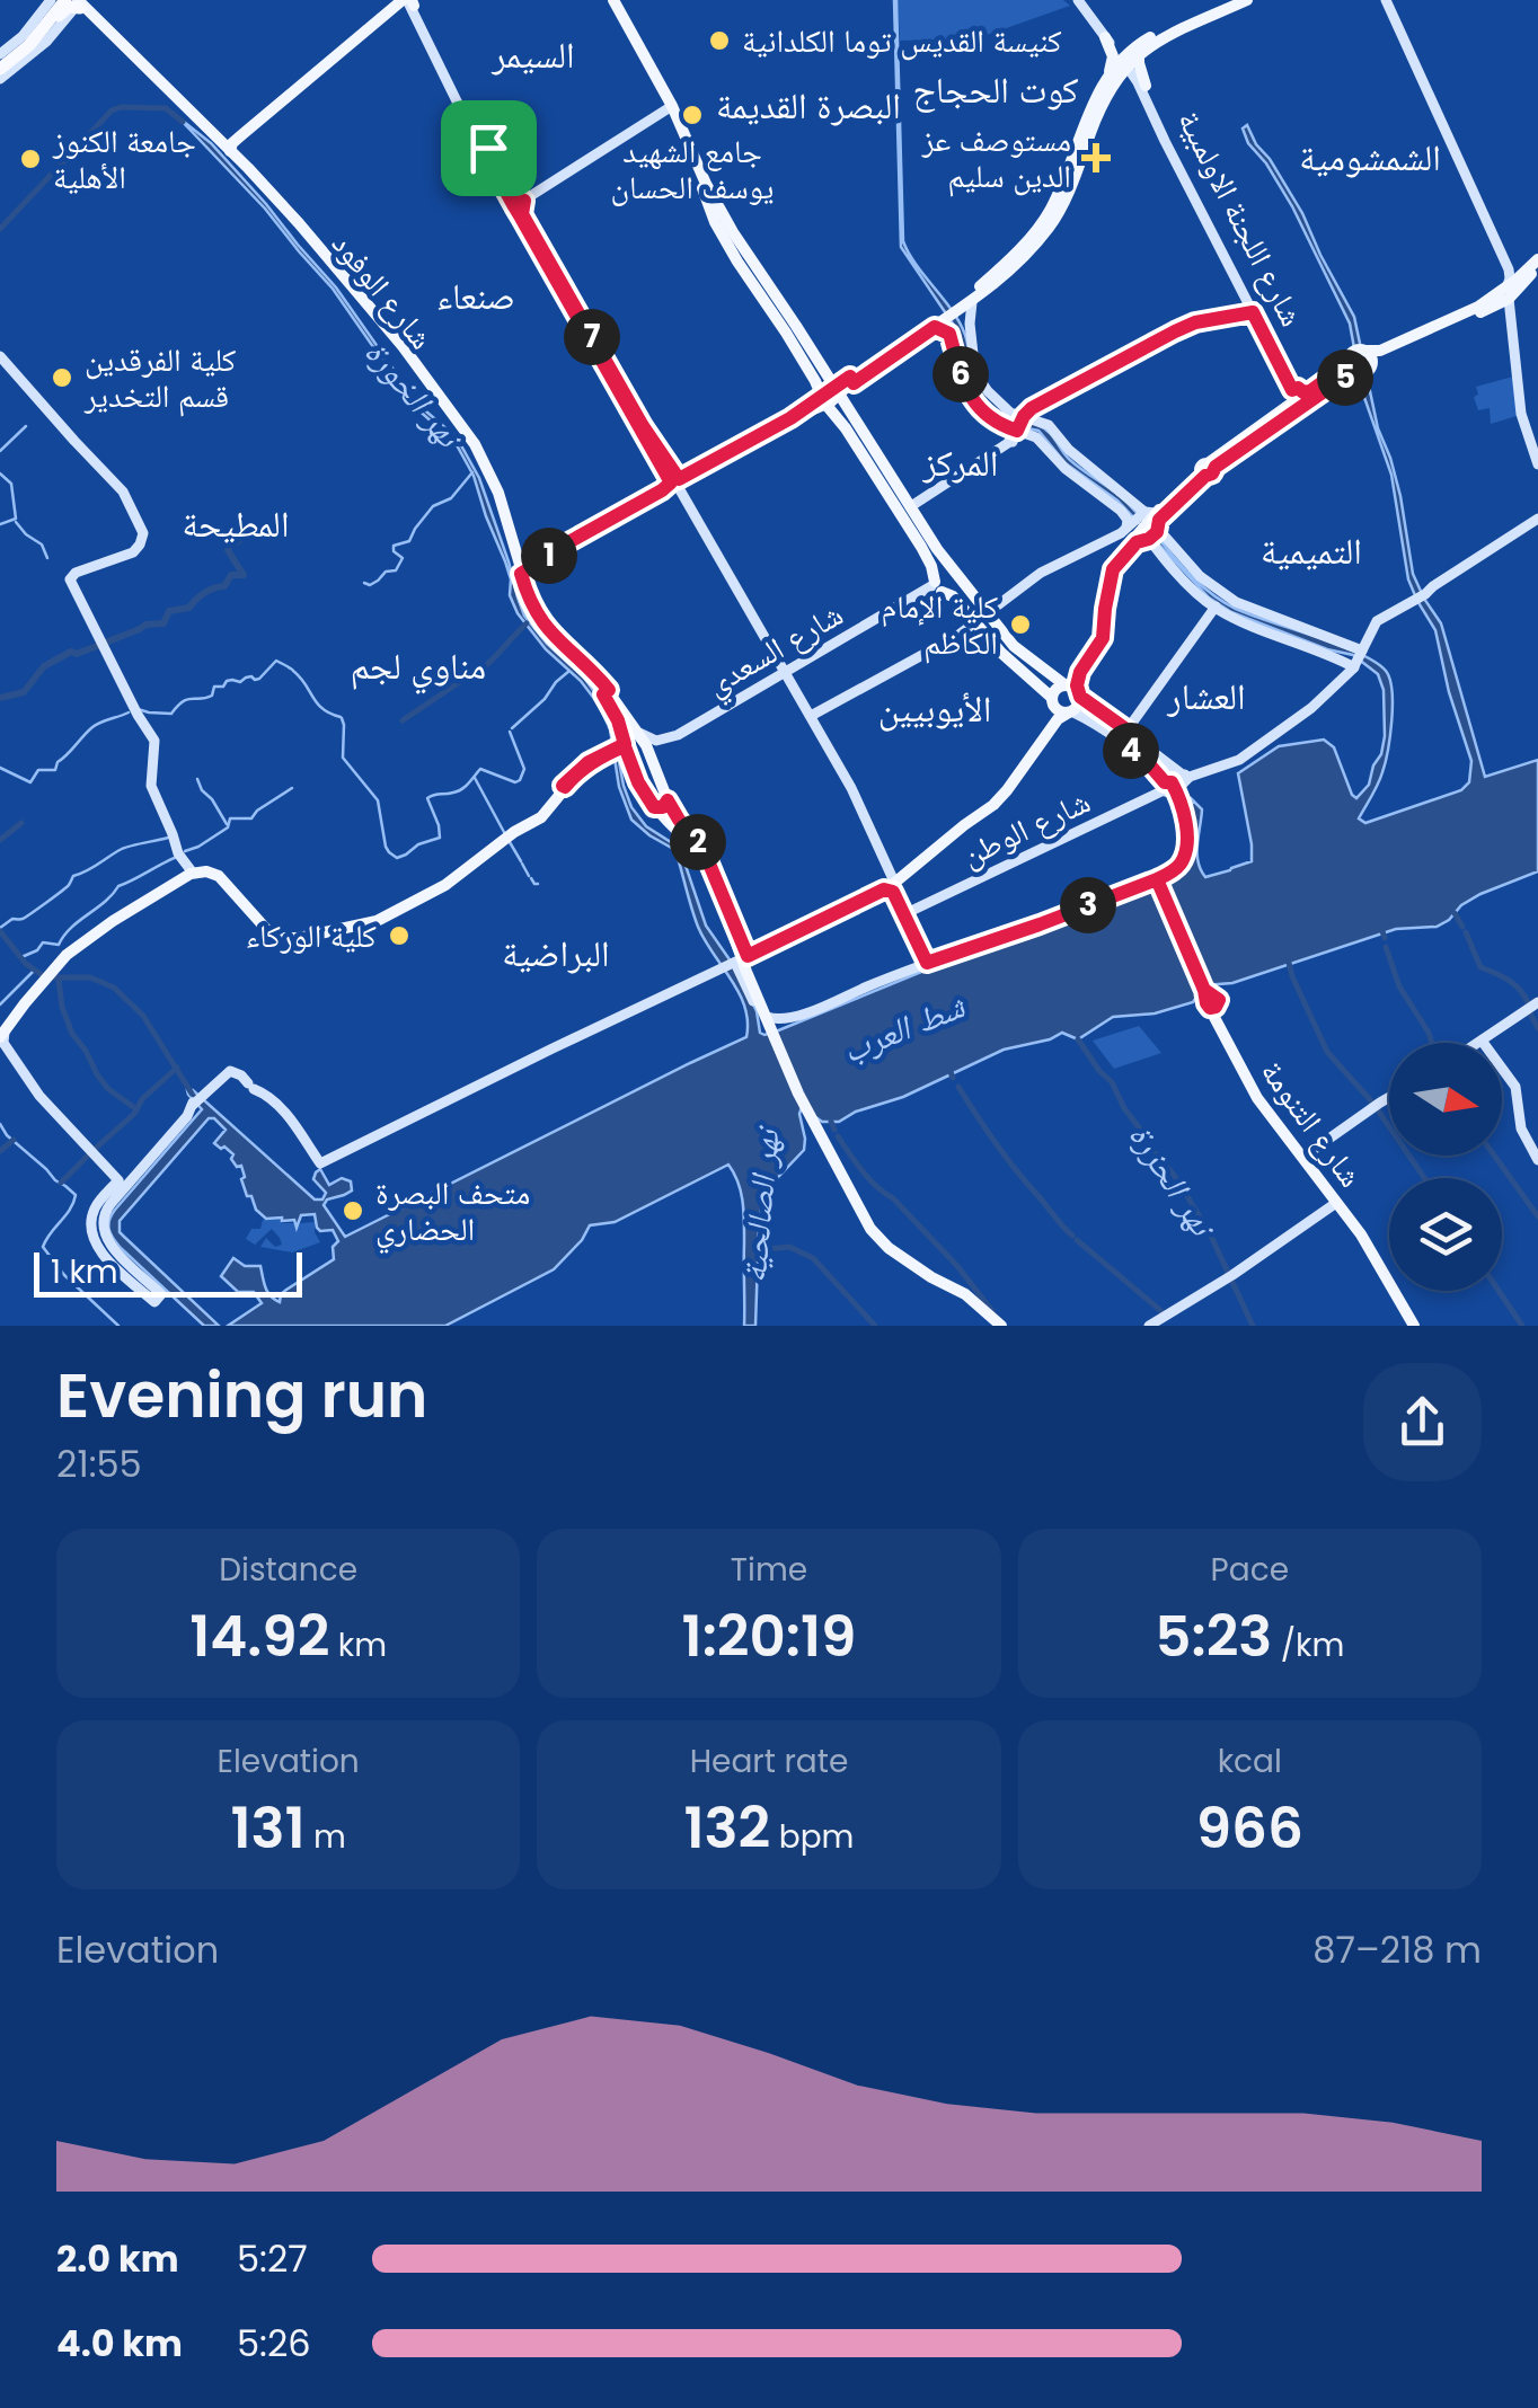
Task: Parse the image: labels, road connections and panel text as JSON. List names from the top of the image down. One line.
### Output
{"streets":{"main road":["شارع اللجنة الاولمبية","شارع الوفود","شارع السعدي","شارع الوطن","شارع التنومة"]},"crossings":[["شارع الوفود","شارع السعدي"]],"districts":["السيمر","كوت الحجاج","البصرة القديمة","الشمشومية","صنعاء","المركز","المطيحة","التميمية","مناوي لجم","العشار","الأيوبيين","البراضية"],"water":["نهر الخورة","شط العرب","نهر الحزرة","نهر الصالحية"],"places":{"other":["كنيسة القديس توما الكلدانية","جامع الشهيد يوسف الحسان","جامعة الكنوز الأهلية","كلية الفرقدين قسم التخدير","كلية الإمام الكاظم","كلية الوركاء","متحف البصرة الحضاري"],"health":["مستوصف عز الدين سليم"]},"scale_bar":"1 km","north":"right","page":{"pins":["7","6","5","1","4","2","3"],"scale":"1 km","heading":["Evening run","21:55"],"stats":[["Distance","14.92 km"],["Time","1:20:19"],["Pace","5:23 /km"],["Elevation","131 m"],["Heart rate","132 bpm"],["kcal","966"]],"chart":["Elevation","87–218 m"],"list":[{"name":"2.0 km","note":"5:27"},{"name":"4.0 km","note":"5:26"}]}}
